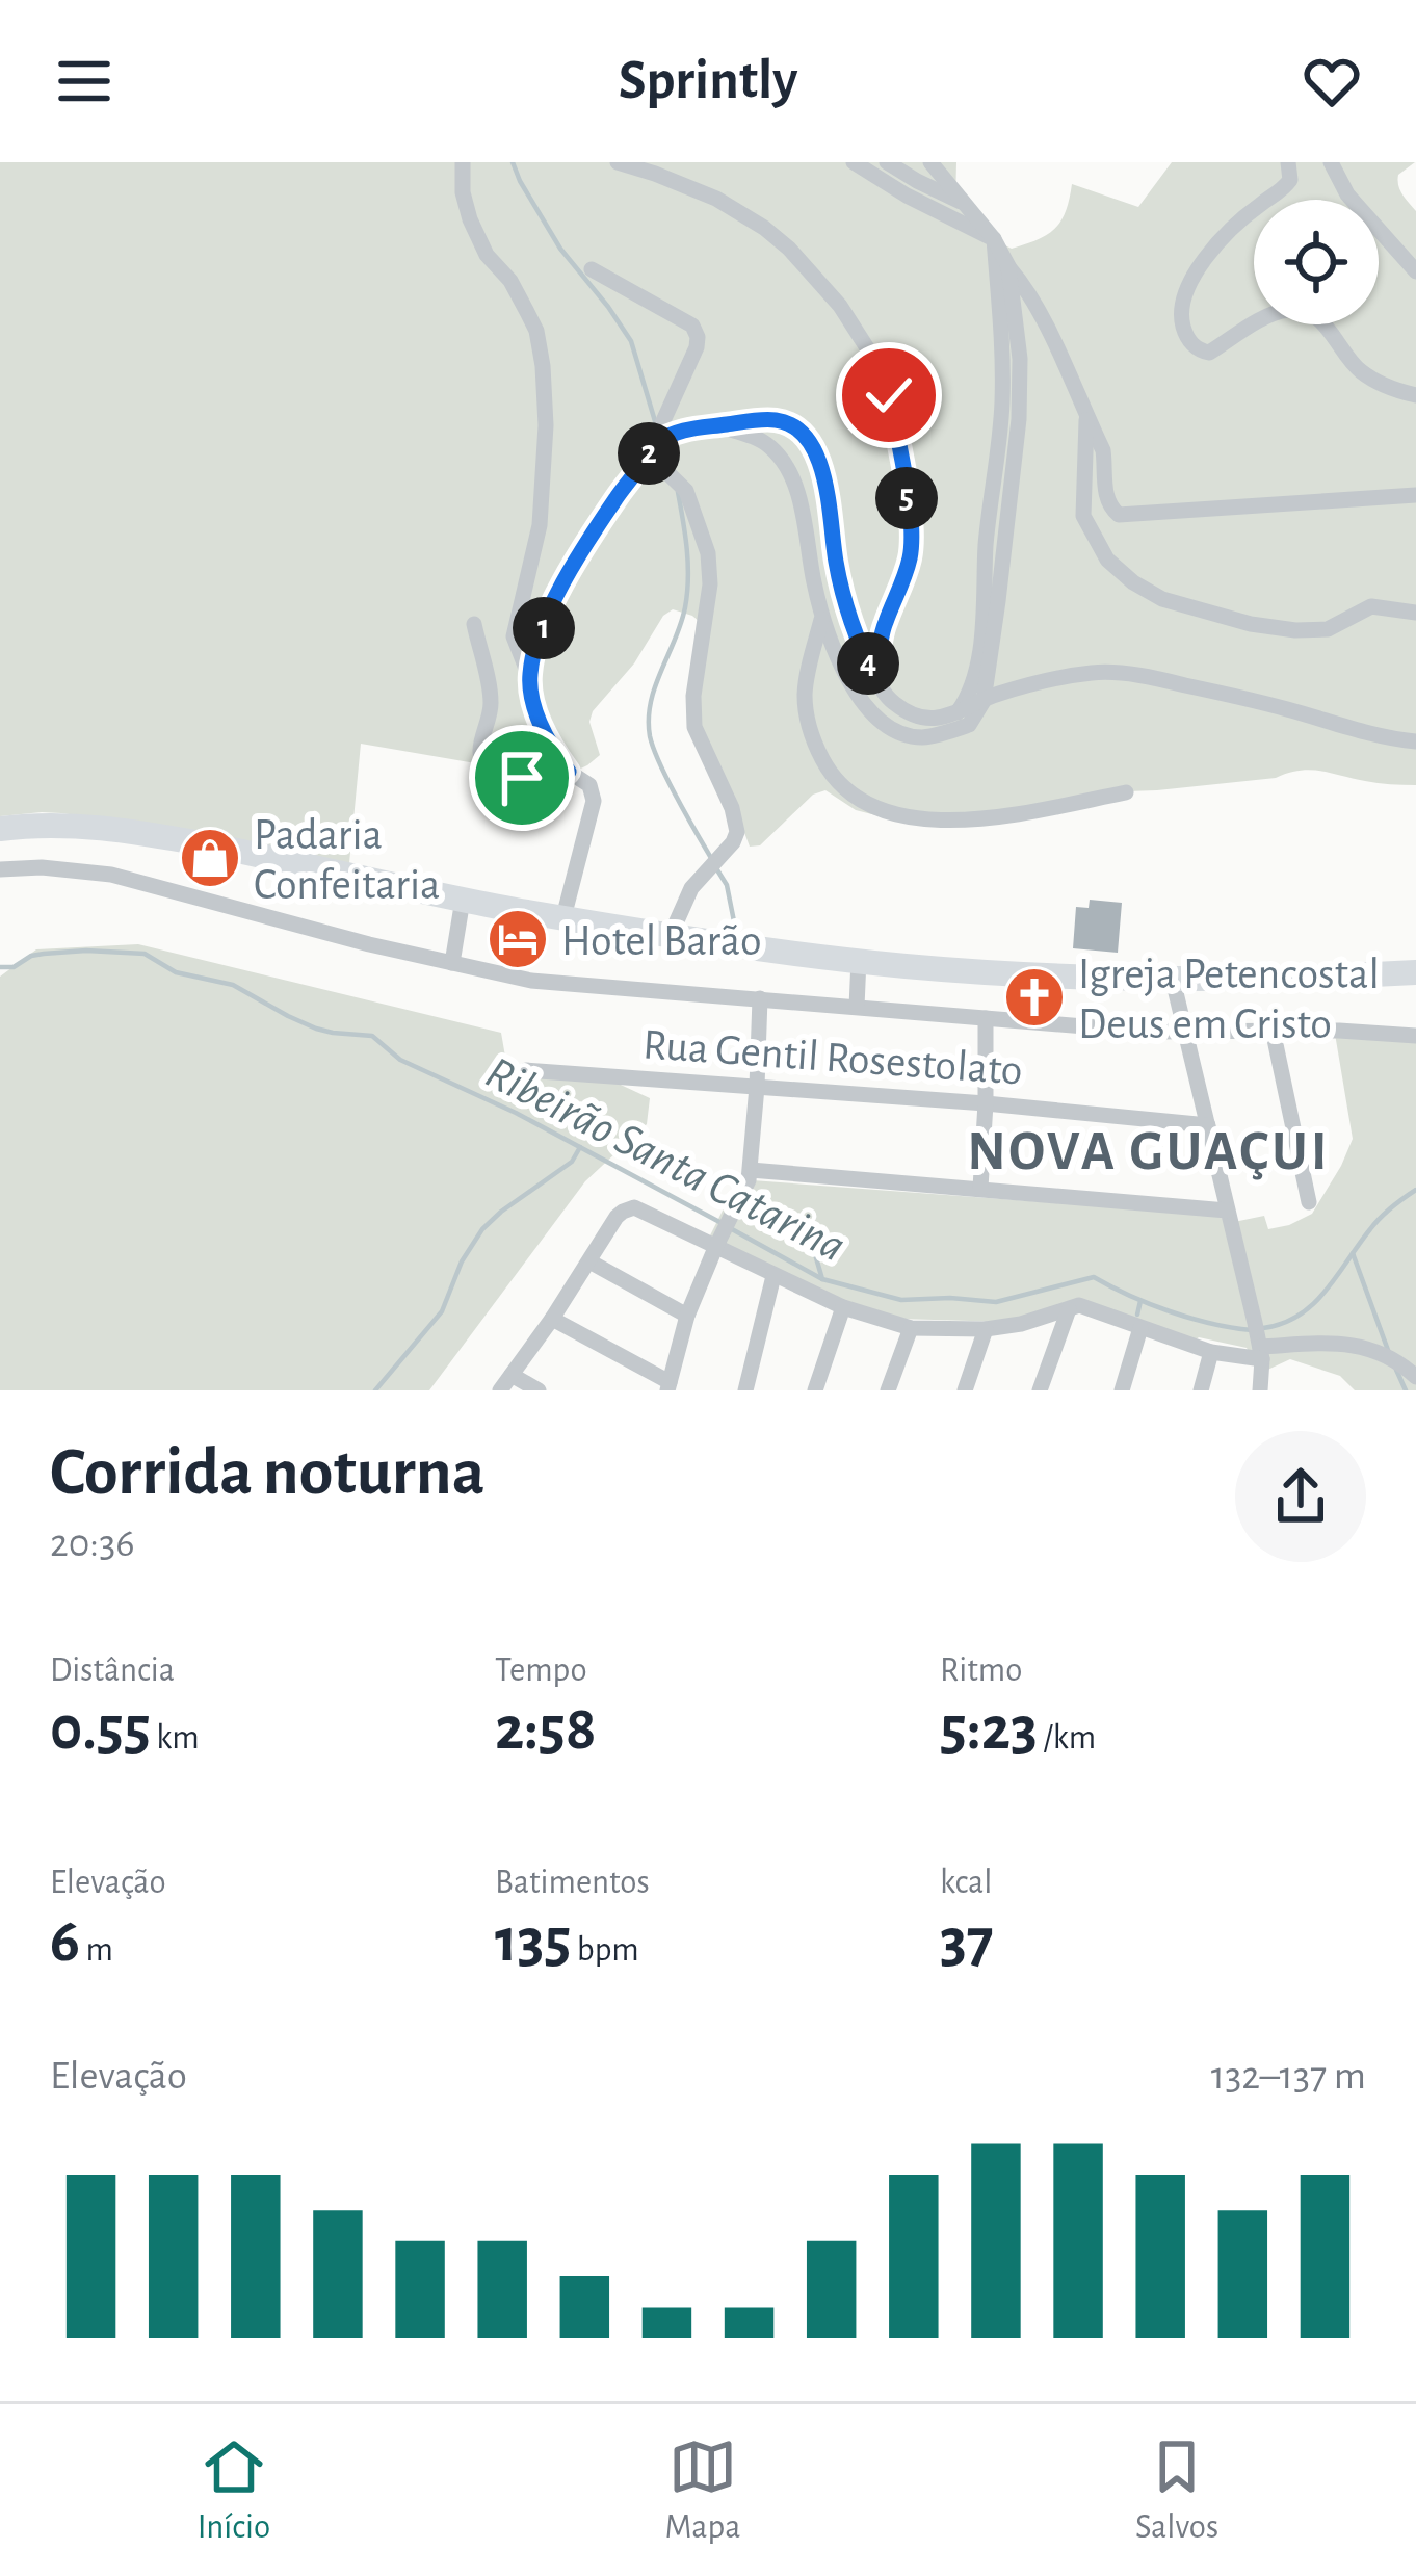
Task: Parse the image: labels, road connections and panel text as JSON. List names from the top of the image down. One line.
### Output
{"streets":{"street":["Rua Gentil Rosestolato"]},"districts":["NOVA GUAÇUI"],"water":["Ribeirão Santa Catarina"],"places":{"shop":["Padaria Confeitaria"],"hotel":["Hotel Barão"],"church":["Igreja Petencostal Deus em Cristo"]},"page":{"header":"Sprintly","pins":["2","5","1","4"],"heading":["Corrida noturna","20:36"],"stats":[["Distância","0.55 km"],["Tempo","2:58"],["Ritmo","5:23 /km"],["Elevação","6 m"],["Batimentos","135 bpm"],["kcal","37"]],"chart":["Elevação","132–137 m"],"tabs":["Início","Mapa","Salvos"]}}
